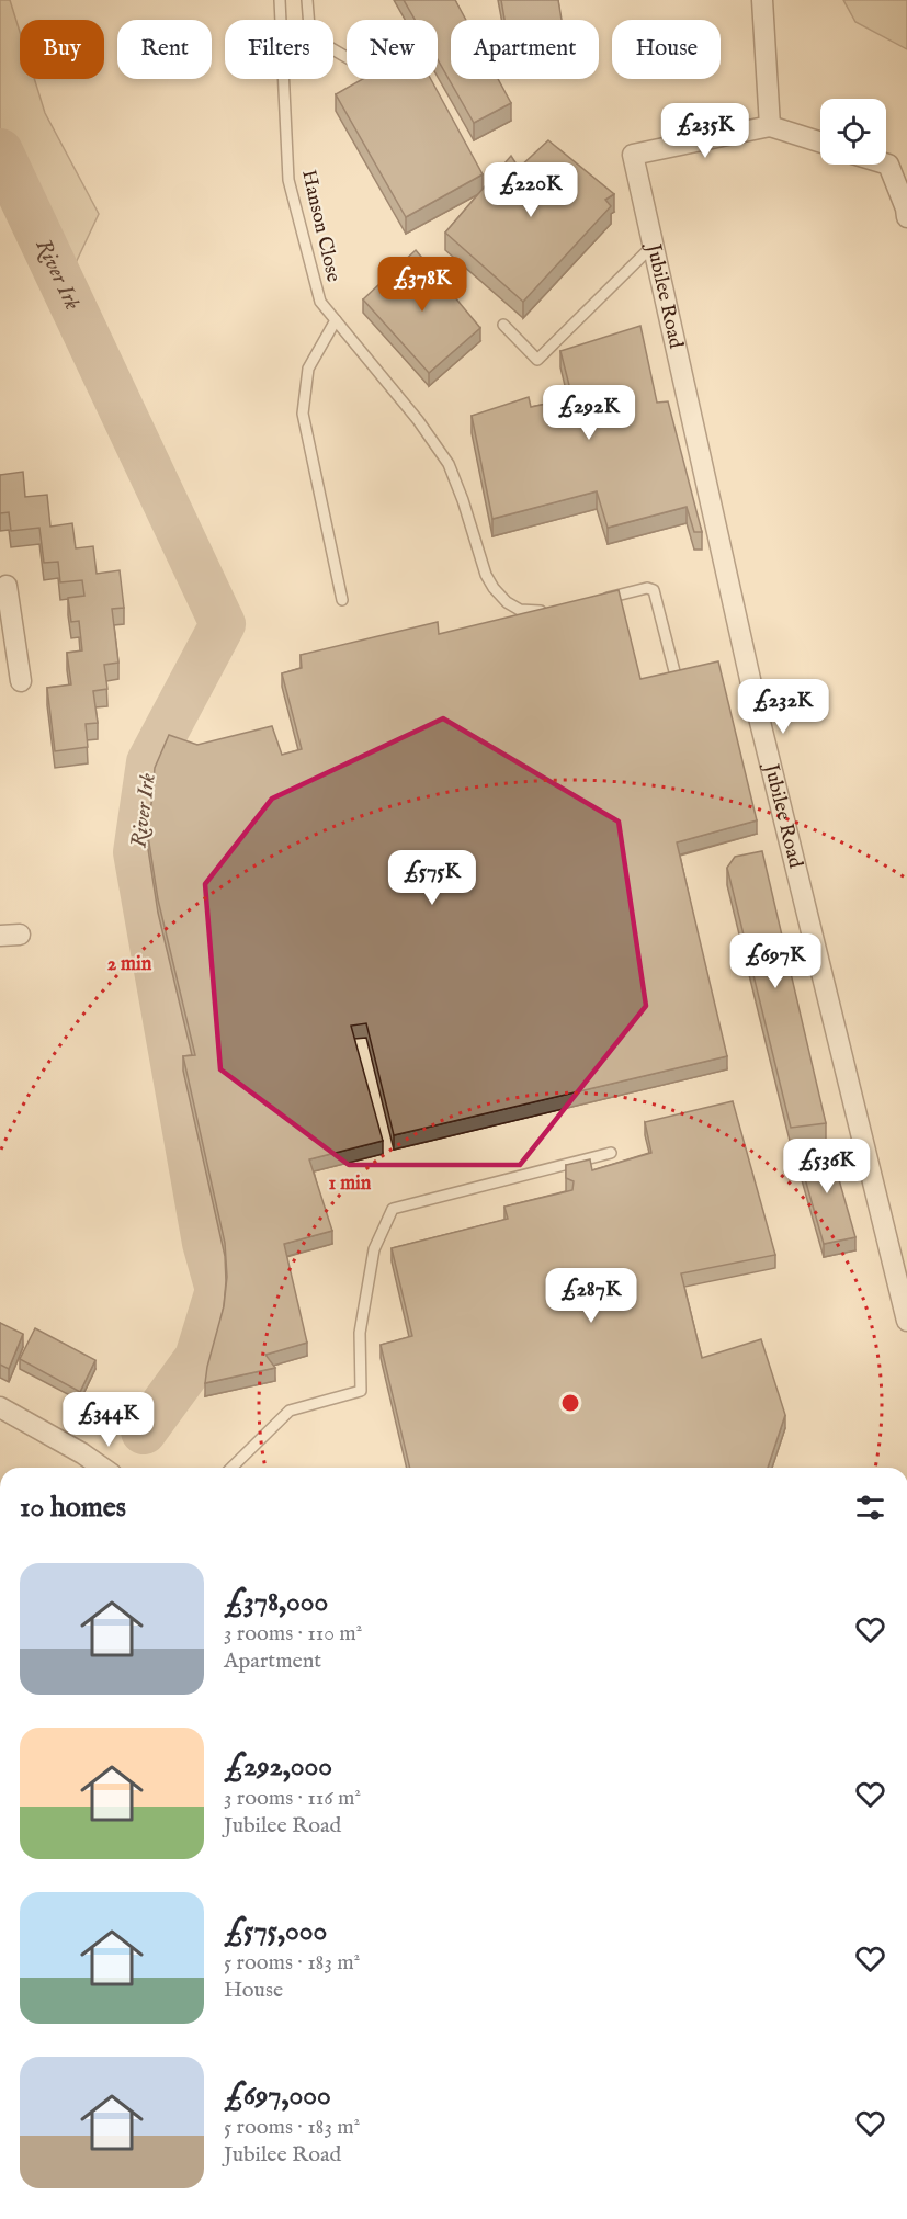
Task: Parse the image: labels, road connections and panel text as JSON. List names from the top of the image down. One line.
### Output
{"streets":{"street":["Jubilee Road"],"lane":["Hanson Close"]},"water":["River Irk"],"page":{"chip":["Buy","Rent","Filters","New","Apartment","House"],"price":["£235K","£220K","£378K","£292K","£232K","£575K","£697K","£536K","£287K","£344K"],"heading":"10 homes","list":[{"name":"£378,000","note":"3 rooms · 110 m² · Apartment"},{"name":"£292,000","note":"3 rooms · 116 m² · Jubilee Road"},{"name":"£575,000","note":"5 rooms · 183 m² · House"},{"name":"£697,000","note":"5 rooms · 183 m² · Jubilee Road"}]},"rings":["2 min","1 min"]}
